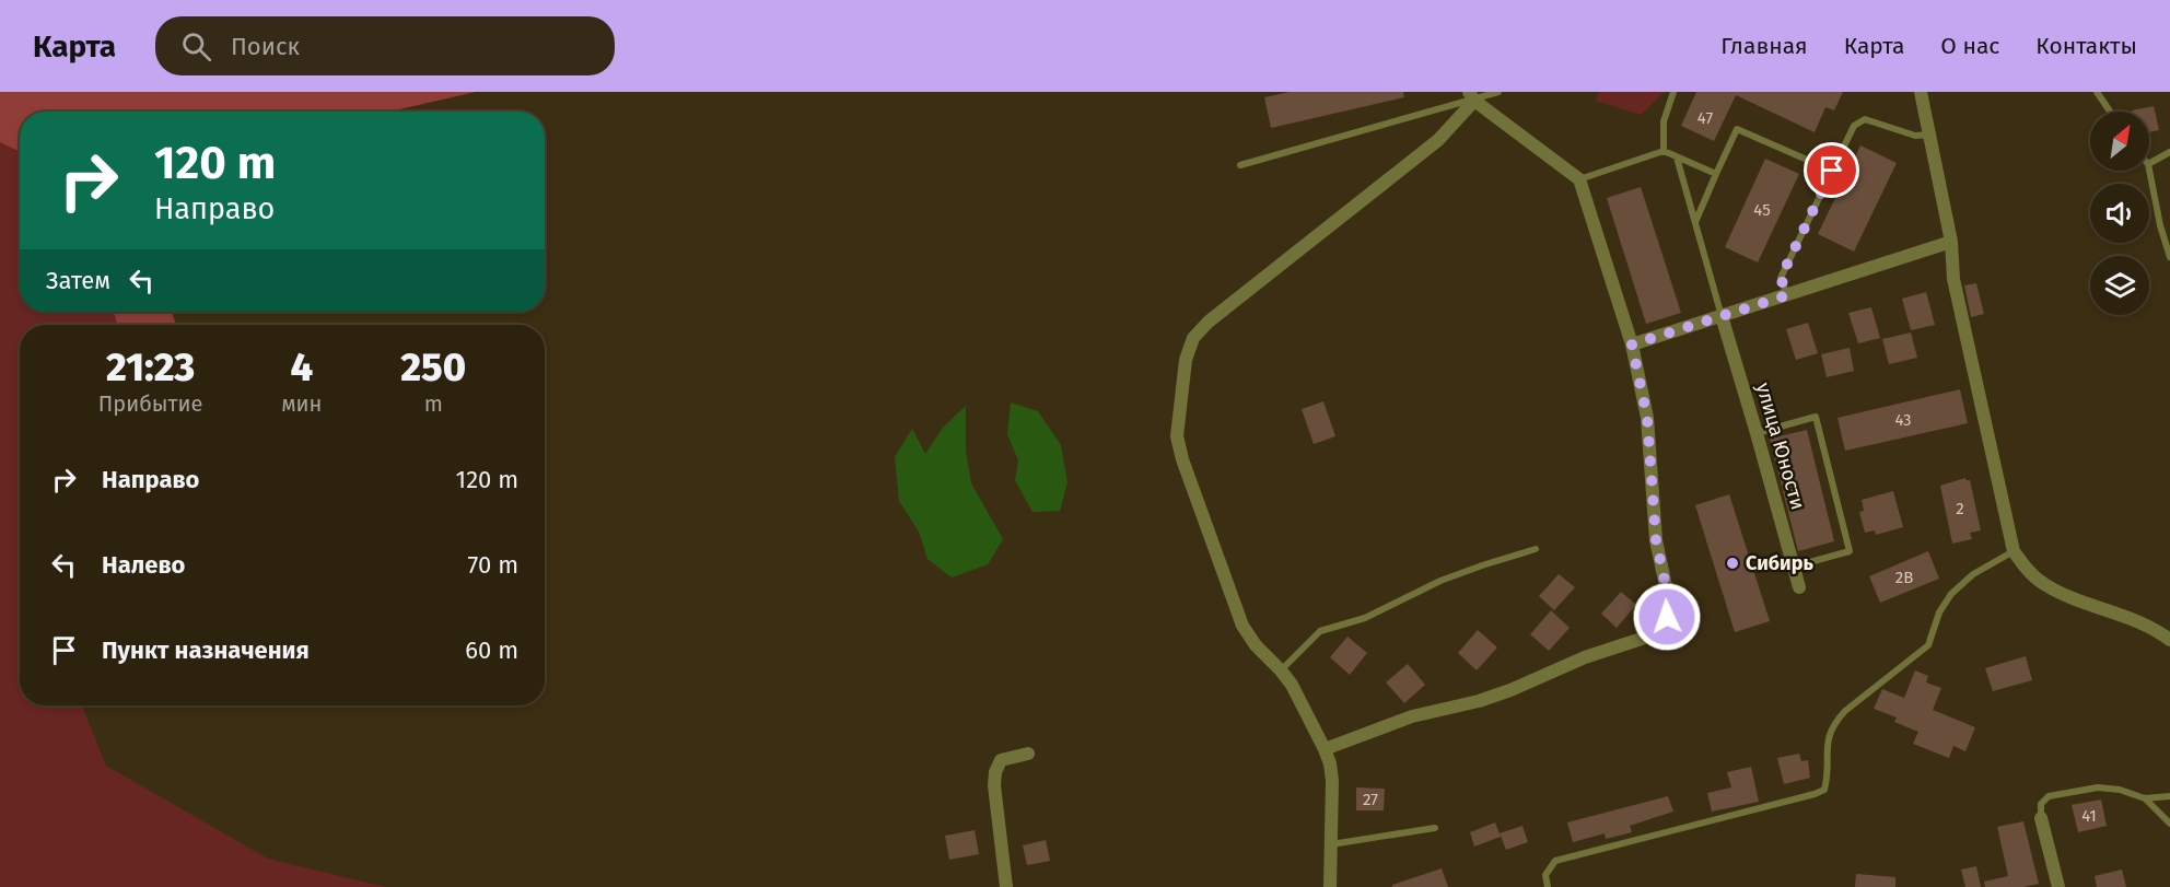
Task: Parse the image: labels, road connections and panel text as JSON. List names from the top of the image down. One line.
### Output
{"streets":{"street":["улица Юности"]},"places":["Сибирь"],"house_numbers":["47","45","43","2","2В","27","41"],"north":"top right","page":{"header":"Карта","search":"Поиск","nav":["Главная","Карта","О нас","Контакты"],"turn":["120 m","Направо"],"then":"Затем","eta":["21:23","Прибытие","4","мин","250","m"],"list":[{"name":"Направо","value":"120 m"},{"name":"Налево","value":"70 m"},{"name":"Пункт назначения","value":"60 m"}]}}
